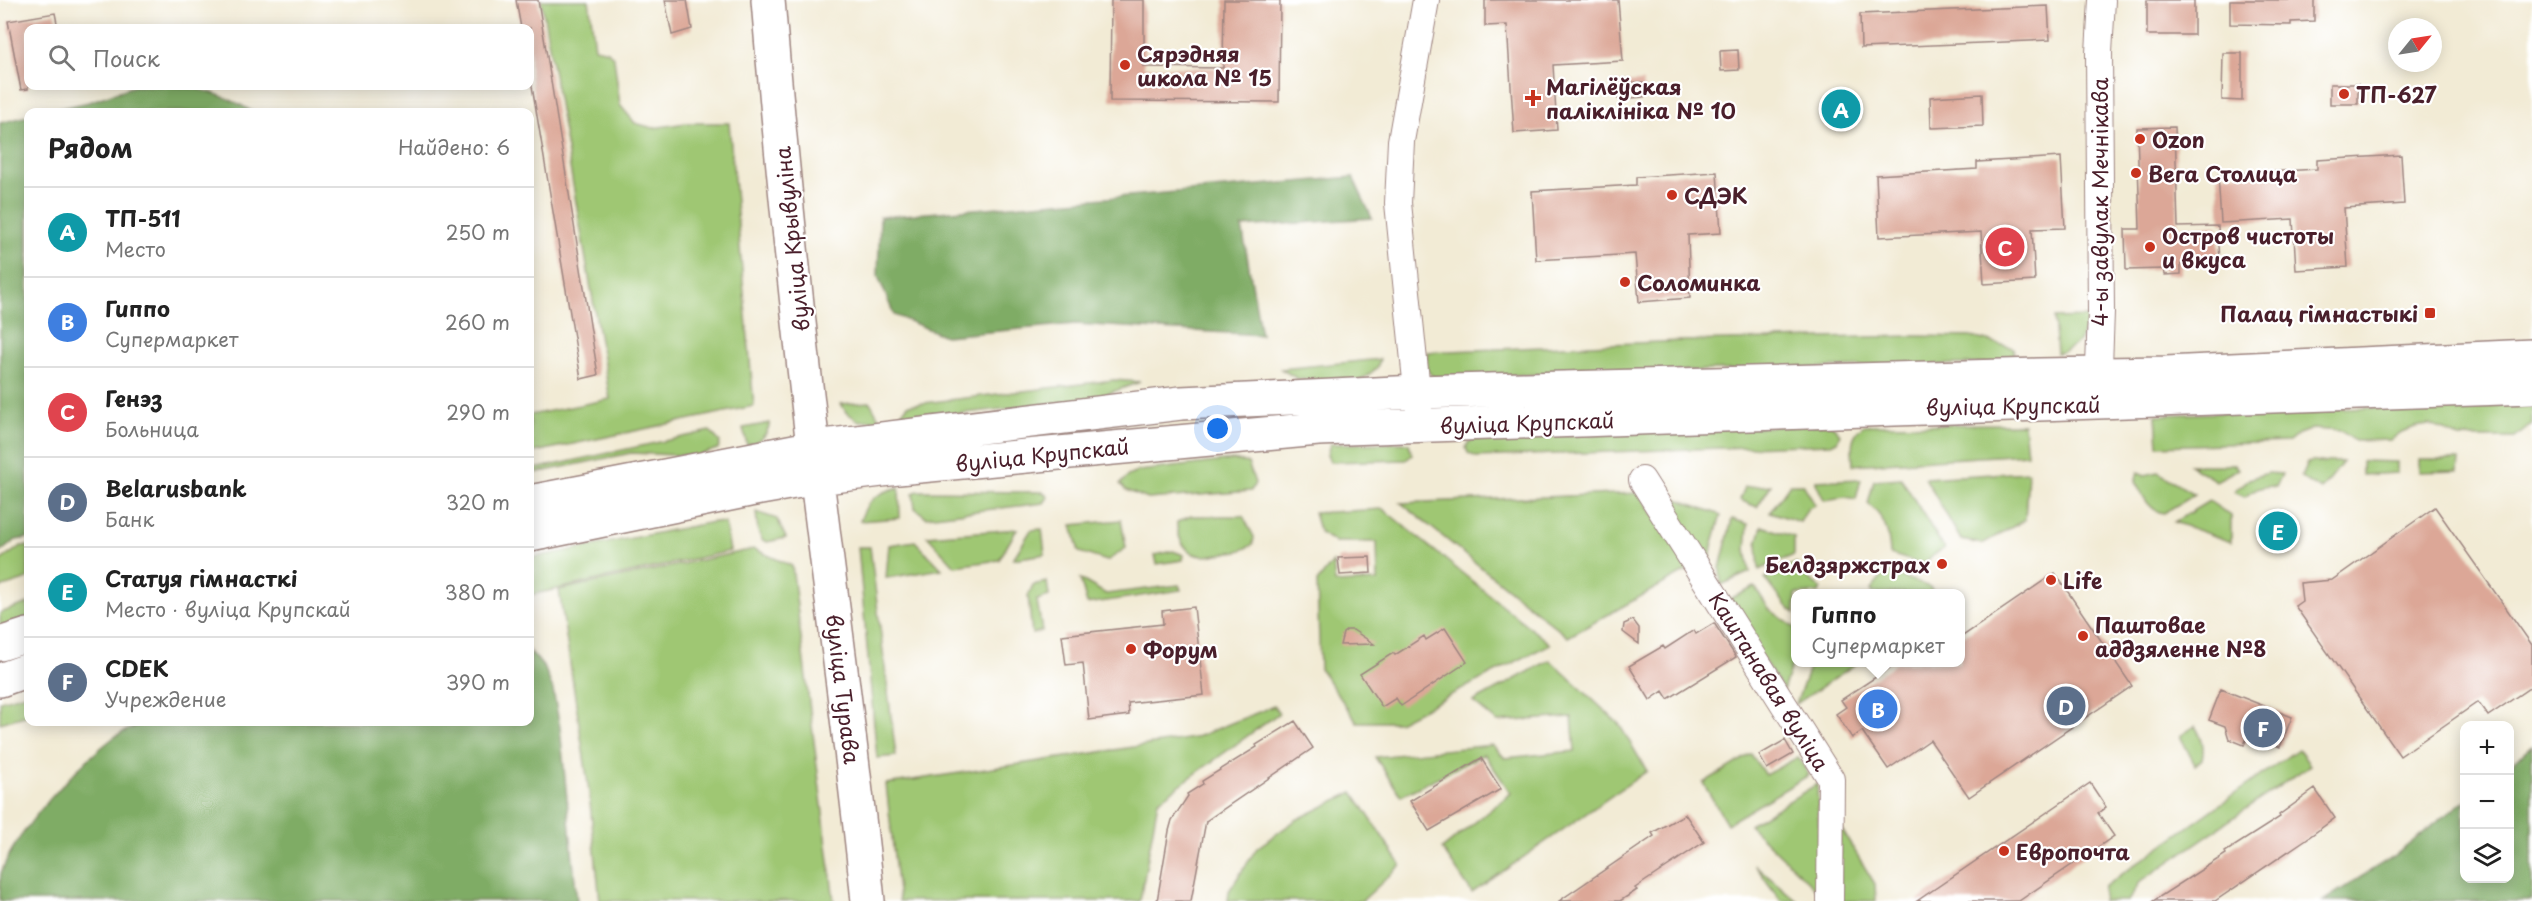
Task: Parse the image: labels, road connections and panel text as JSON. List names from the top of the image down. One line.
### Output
{"streets":{"main road":["вуліца Крывуліна","вуліца Крупскай","вуліца Турава"],"street":["4-ы завулак Мечнікава","Каштанавая вуліца"]},"crossings":[["4-ы завулак Мечнікава","вуліца Крупскай"],["вуліца Крывуліна","вуліца Крупскай"],["вуліца Крывуліна","вуліца Турава"],["вуліца Крупскай","вуліца Турава"]],"places":{"other":["Сярэдняя школа № 15","ТП-627","Ozon","Вега Столица","СДЭК","Остров чистоты и вкуса","Соломинка","Белдзяржстрах","Life","Паштовае аддзяленне №8","Форум","Европочта"],"health":["Магілёўская паліклініка № 10"],"transit":["Палац гімнастыкі"]},"north":"top right","page":{"search":"Поиск","pins":["A","C","E","D","B","F"],"heading":["Рядом","Найдено: 6"],"list":[{"mark":"A","name":"ТП-511","note":"Место","value":"250 m"},{"mark":"B","name":"Гиппо","note":"Супермаркет","value":"260 m"},{"mark":"C","name":"Генэз","note":"Больница","value":"290 m"},{"mark":"D","name":"Belarusbank","note":"Банк","value":"320 m"},{"mark":"E","name":"Статуя гімнасткі","note":"Место · вуліца Крупскай","value":"380 m"},{"mark":"F","name":"CDEK","note":"Учреждение","value":"390 m"}],"popup":["Гиппо","Супермаркет"],"map_buttons":["+","−"]}}
